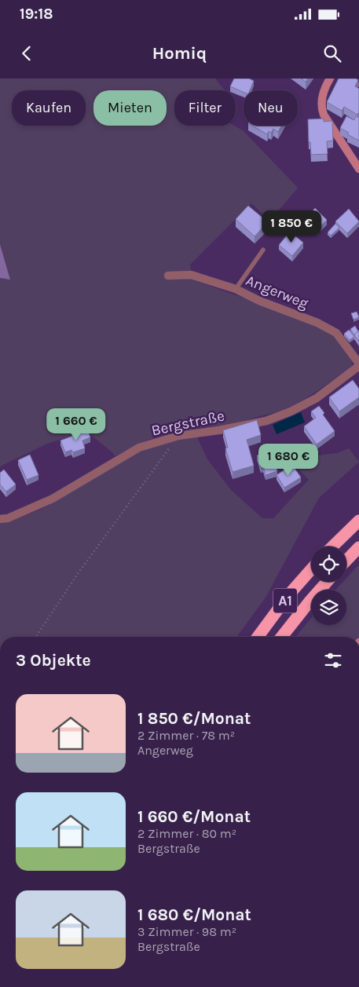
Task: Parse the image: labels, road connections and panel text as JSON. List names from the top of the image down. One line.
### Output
{"streets":{"highway":["A1"],"street":["Angerweg","Bergstraße"]},"crossings":[["Angerweg","Bergstraße"]],"page":{"status":"19:18","header":"Homiq","chip":["Kaufen","Mieten","Filter","Neu"],"price":["1 850 €","1 660 €","1 680 €"],"heading":"3 Objekte","list":[{"name":"1 850 €/Monat","note":"2 Zimmer · 78 m² · Angerweg"},{"name":"1 660 €/Monat","note":"2 Zimmer · 80 m² · Bergstraße"},{"name":"1 680 €/Monat","note":"3 Zimmer · 98 m² · Bergstraße"}]}}
